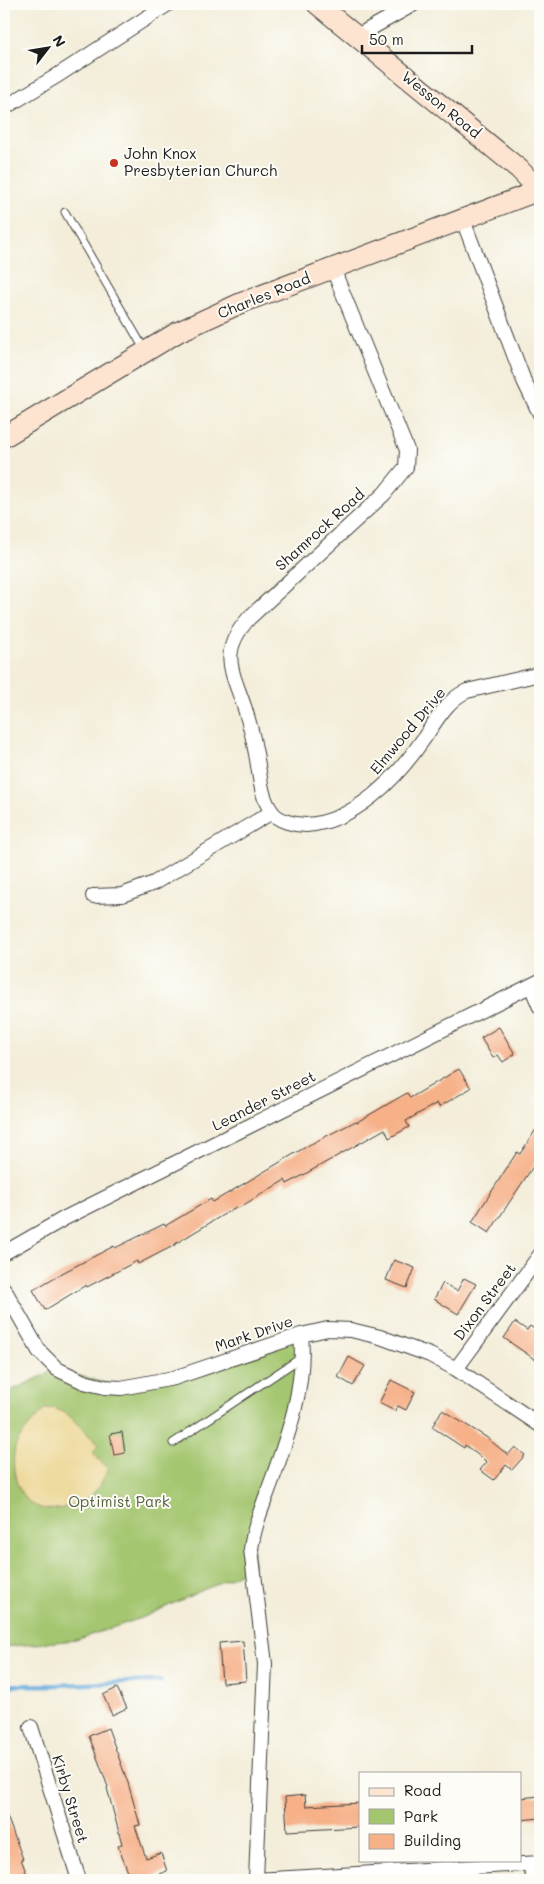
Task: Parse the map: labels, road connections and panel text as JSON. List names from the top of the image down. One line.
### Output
{"streets":{"street":["Wesson Road","Charles Road","Shamrock Road","Elmwood Drive","Leander Street","Dixon Street","Mark Drive","Kirby Street"]},"crossings":[["Wesson Road","Charles Road"],["Charles Road","Shamrock Road"],["Shamrock Road","Elmwood Drive"],["Dixon Street","Mark Drive"]],"parks":["Optimist Park"],"places":["John Knox Presbyterian Church"],"legend":["Road","Park","Building"],"scale_bar":"50 m","north":"top right"}
